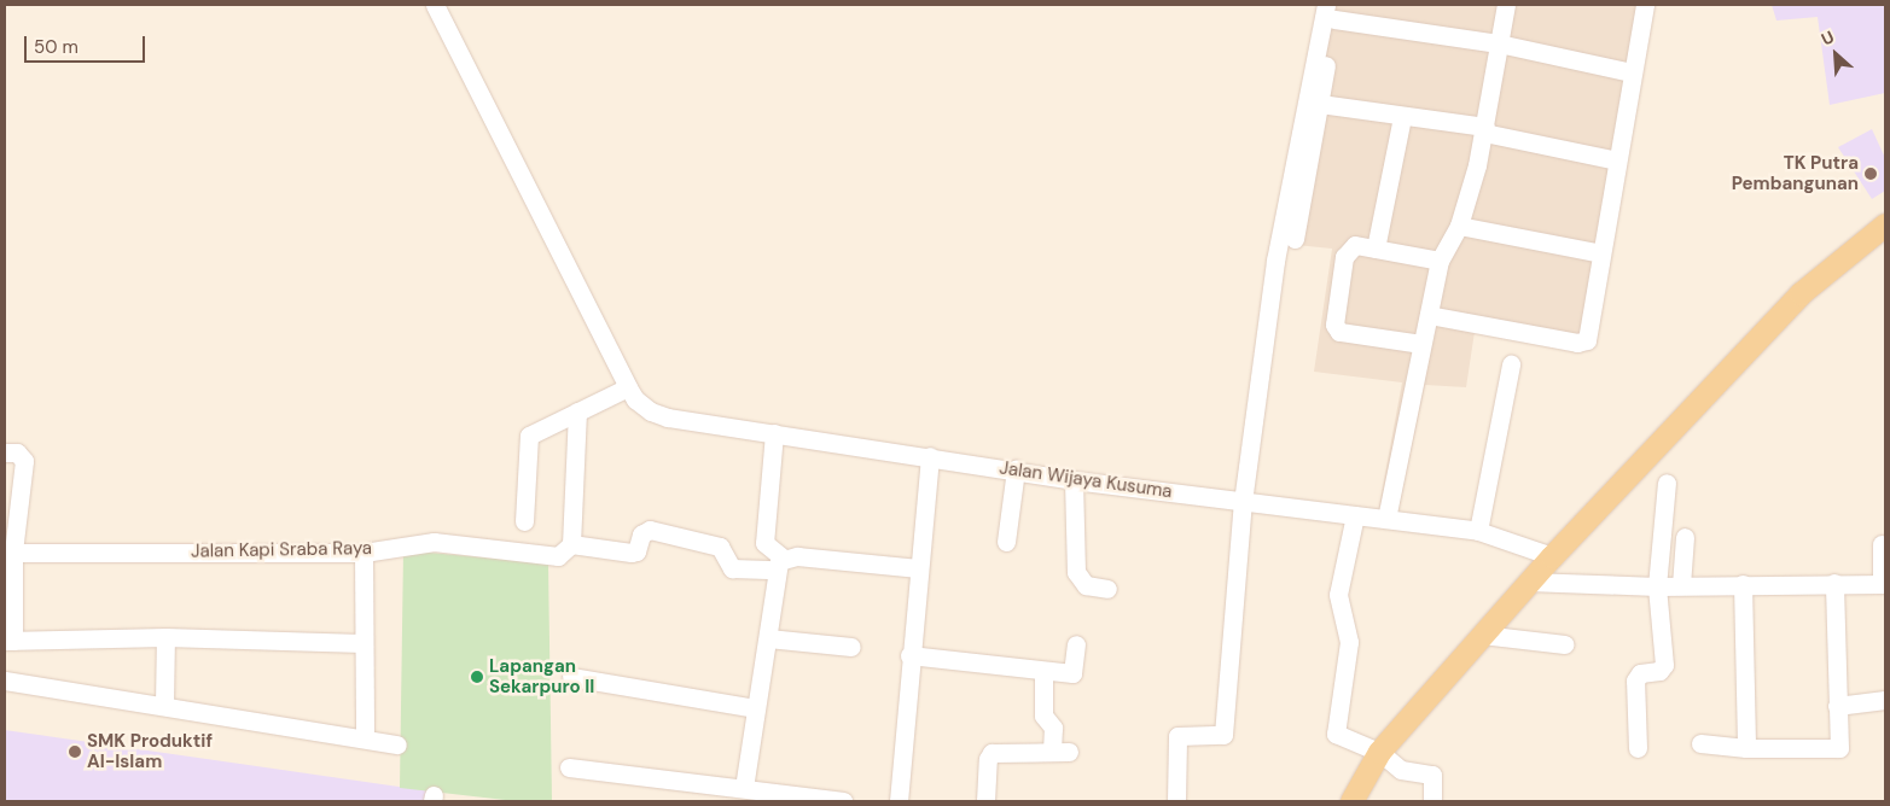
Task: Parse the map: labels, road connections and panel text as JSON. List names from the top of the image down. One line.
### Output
{"streets":{"street":["Jalan Wijaya Kusuma","Jalan Kapi Sraba Raya"]},"places":["TK Putra Pembangunan","Lapangan Sekarpuro II","SMK Produktif Al-Islam"],"scale_bar":"50 m","north":"top left"}
